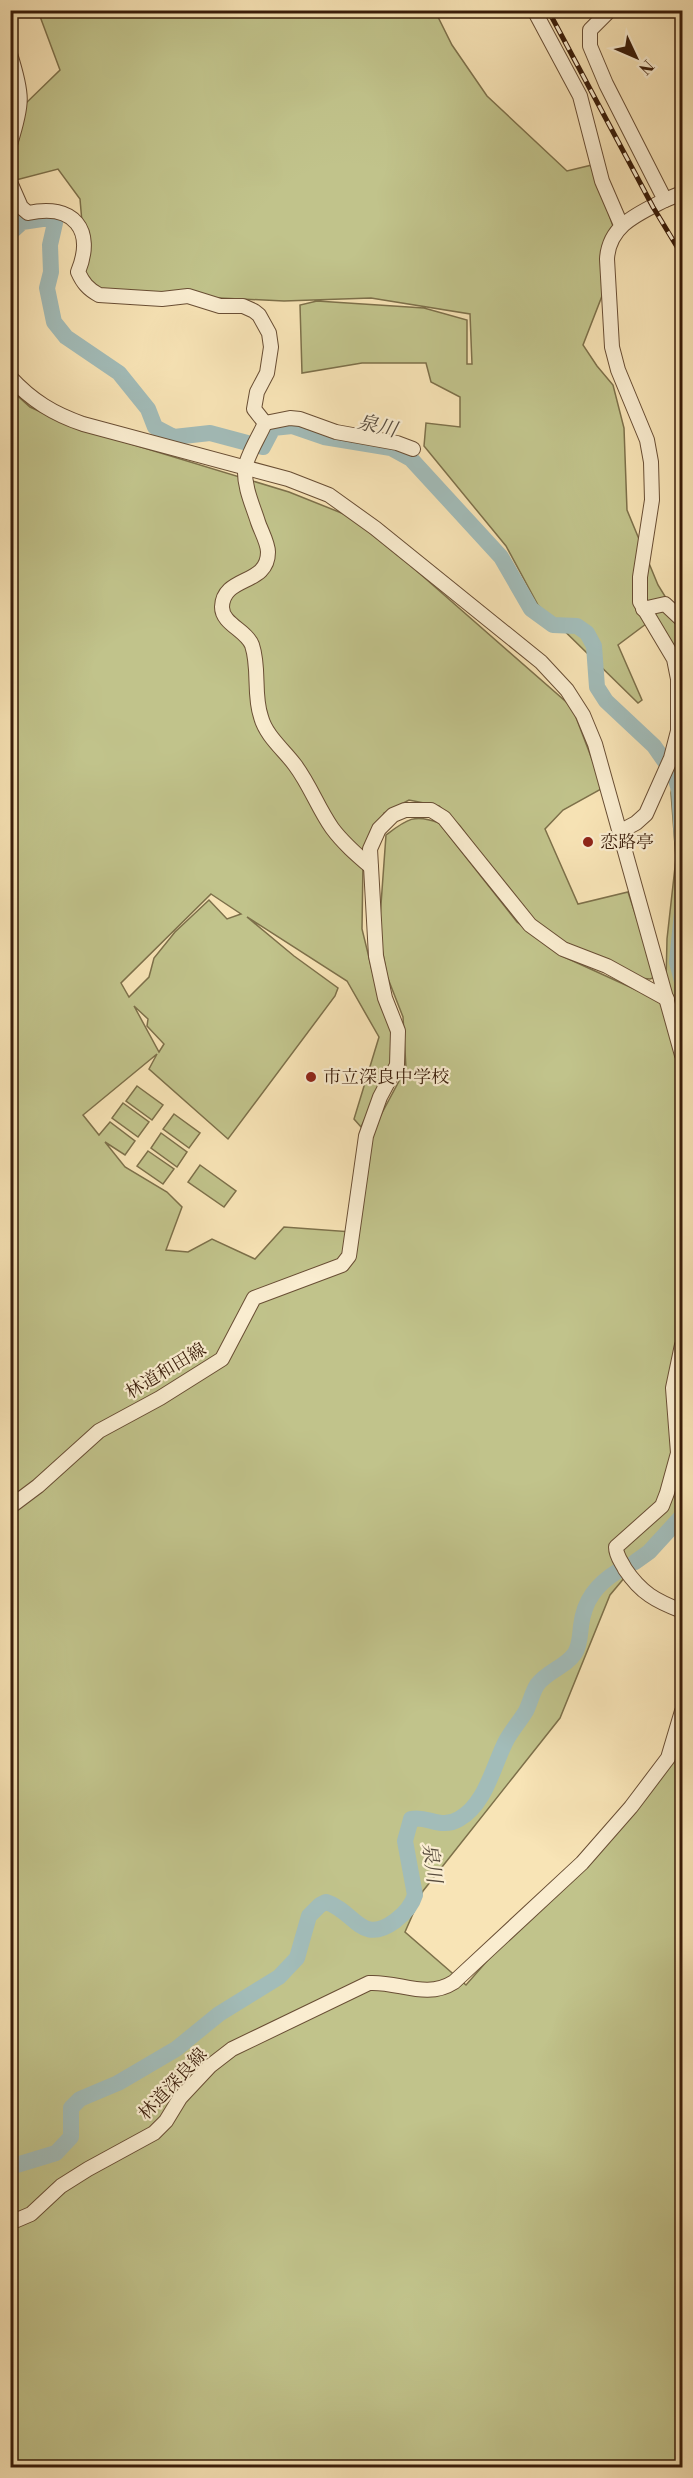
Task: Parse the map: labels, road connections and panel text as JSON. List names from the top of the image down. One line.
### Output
{"streets":{"street":["林道和田線","林道深良線"]},"water":["泉川"],"places":["恋路亭","市立深良中学校"],"north":"bottom right"}
